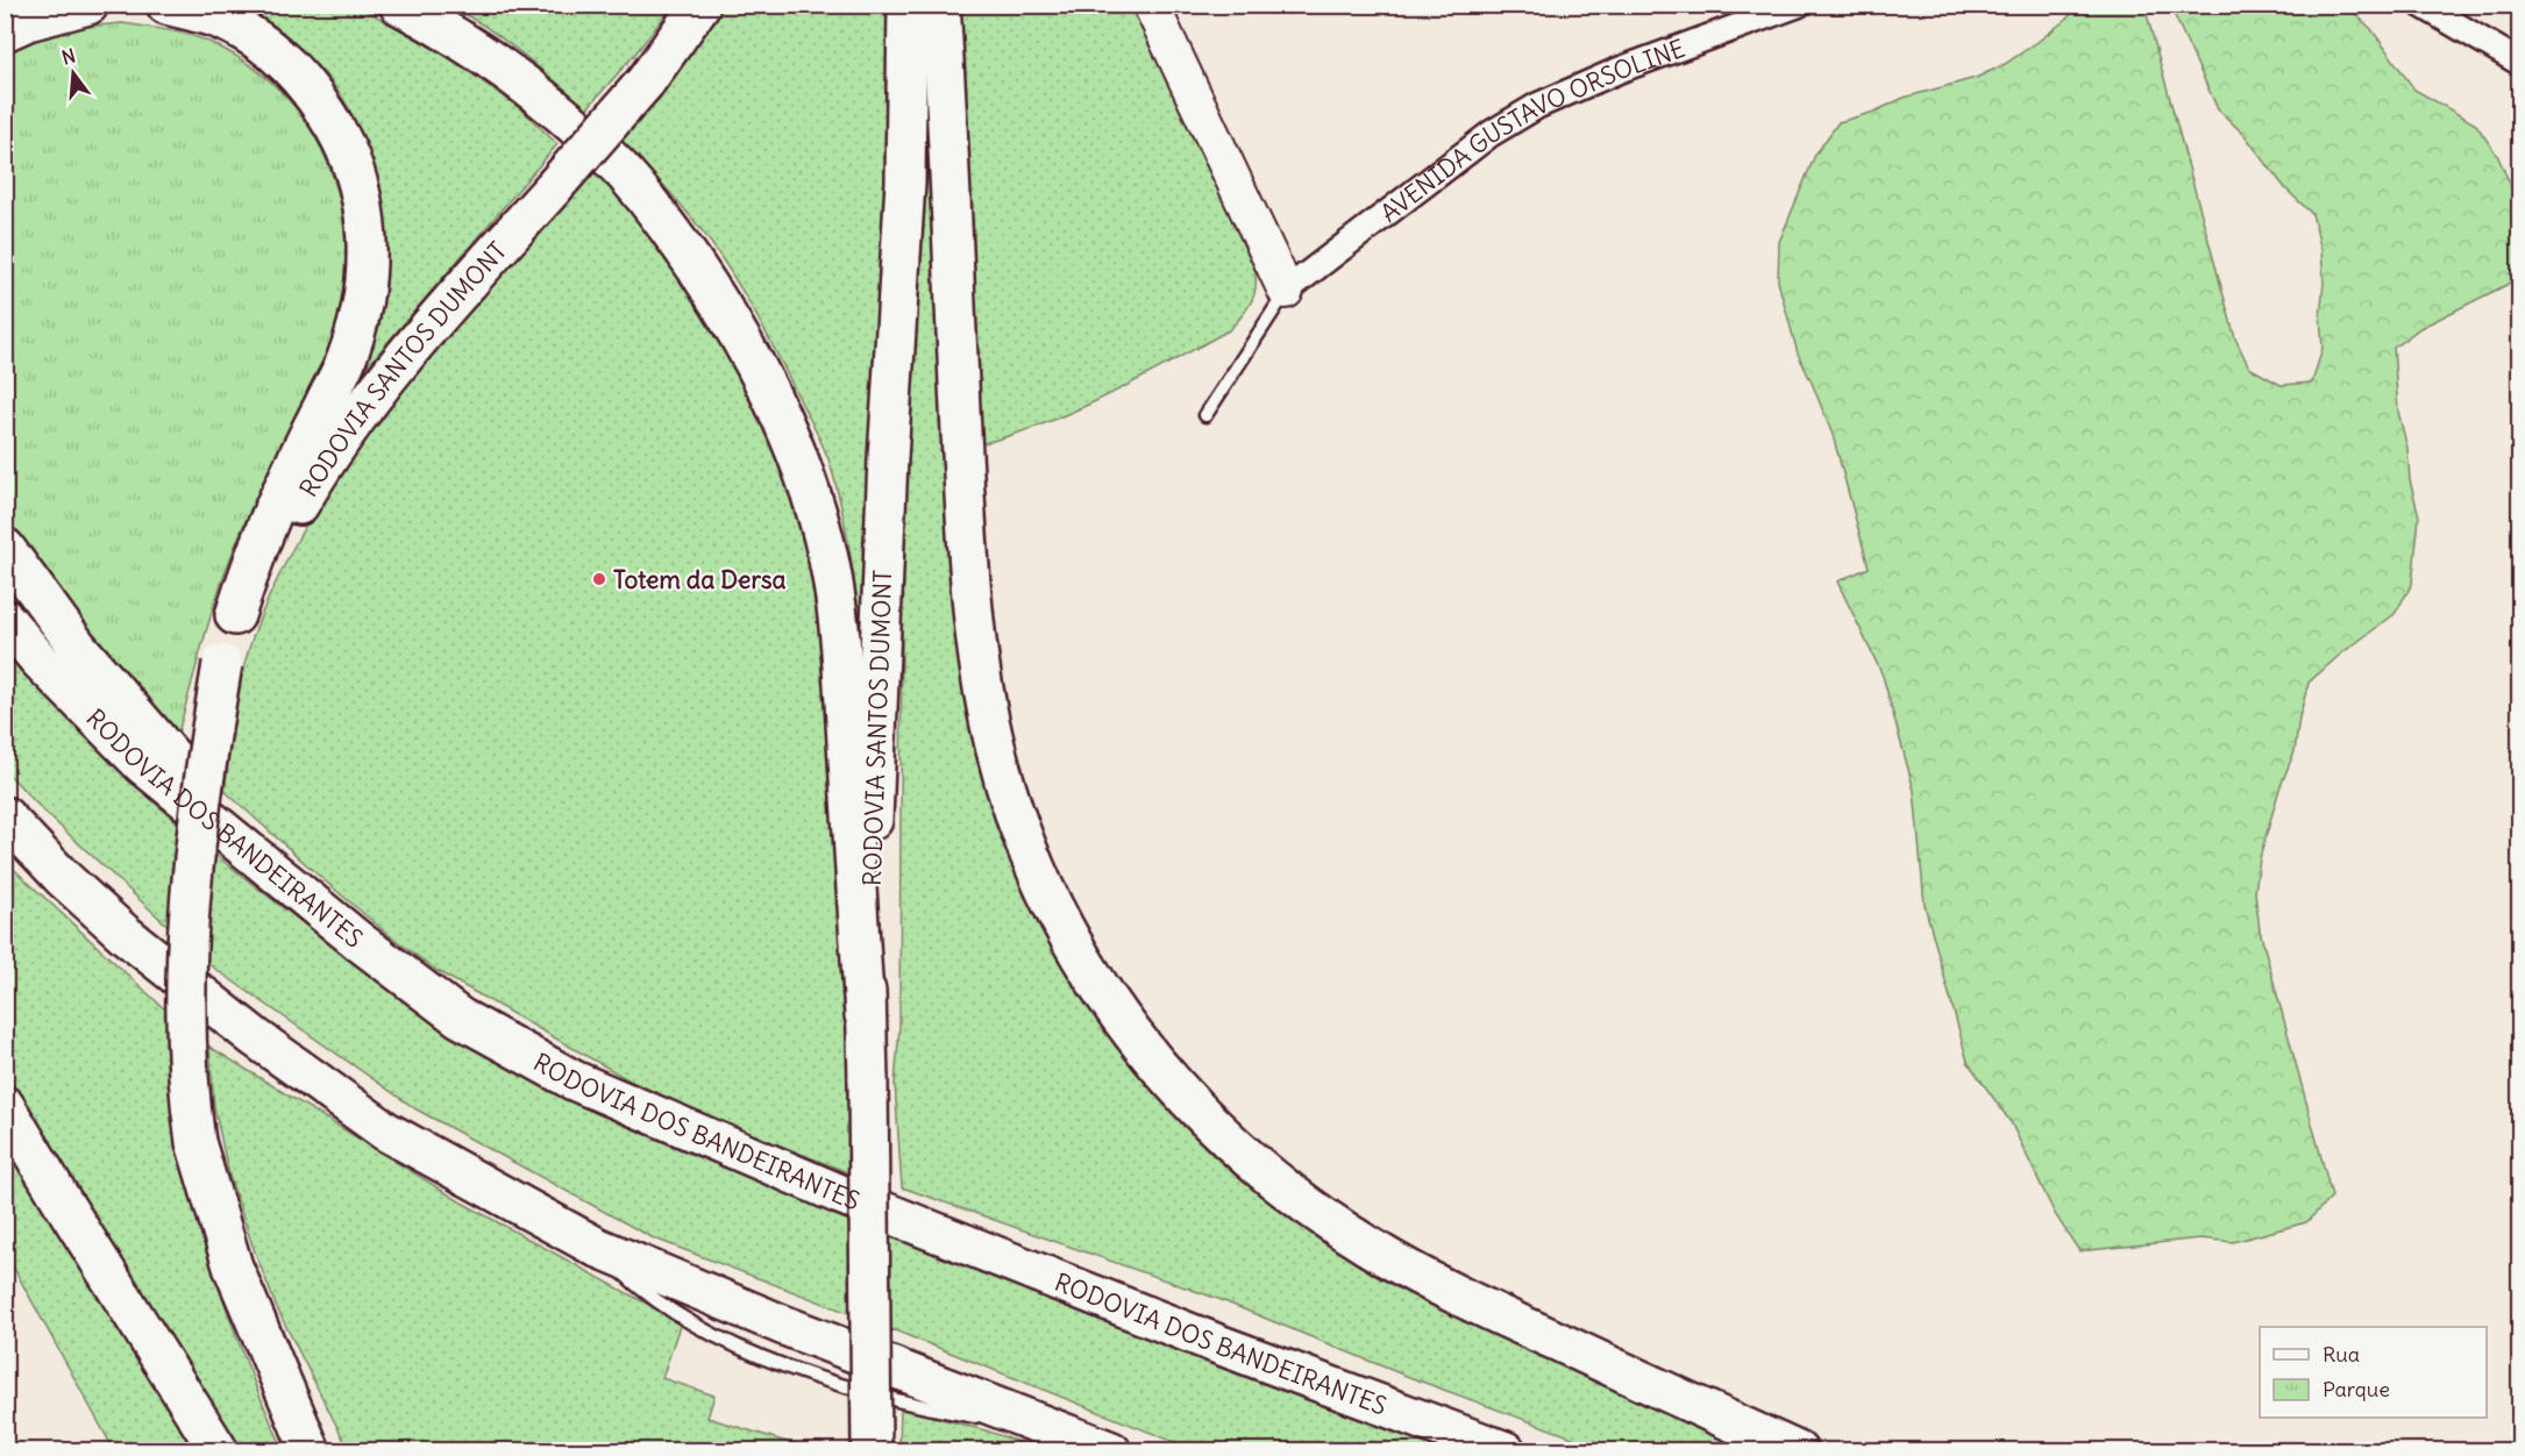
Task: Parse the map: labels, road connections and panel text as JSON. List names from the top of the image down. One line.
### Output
{"streets":{"highway":["RODOVIA SANTOS DUMONT","RODOVIA DOS BANDEIRANTES"],"street":["AVENIDA GUSTAVO ORSOLINE"]},"places":["Totem da Dersa"],"legend":["Rua","Parque"],"north":"top"}
